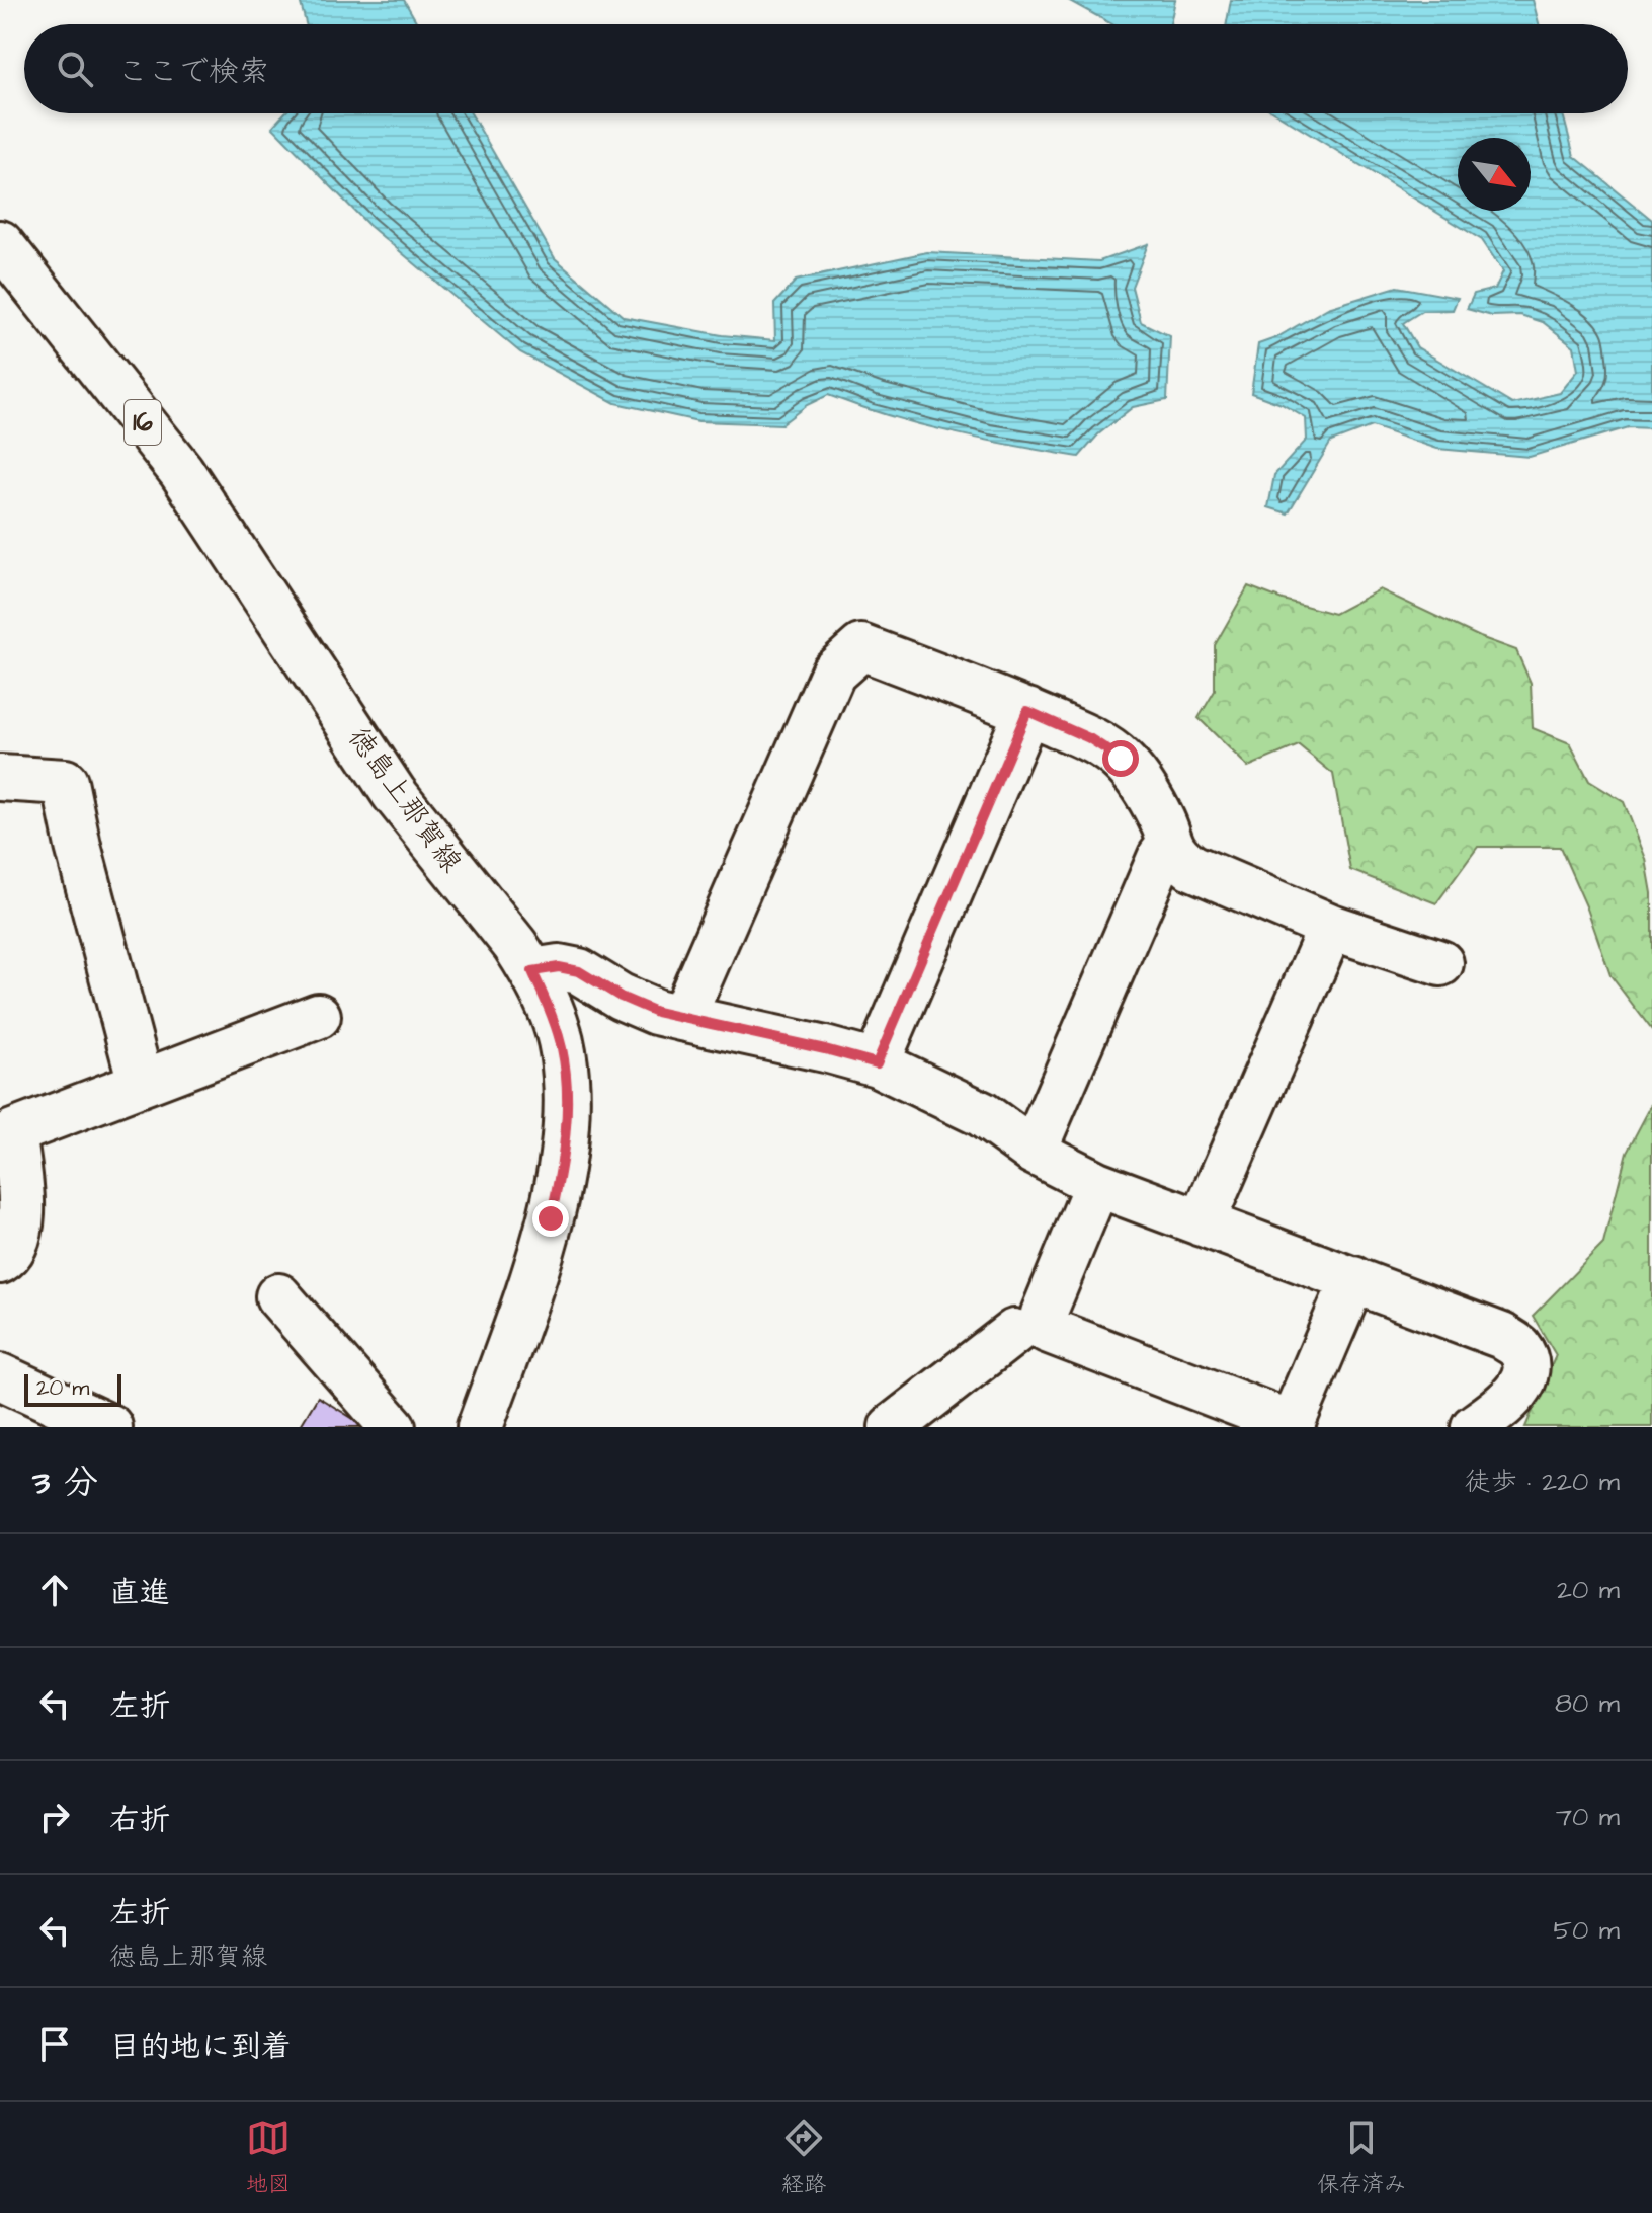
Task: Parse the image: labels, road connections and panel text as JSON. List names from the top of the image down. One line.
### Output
{"streets":{"street":["16","徳島上那賀線"]},"scale_bar":"20 m","north":"bottom right","page":{"search":"ここで検索","scale":"20 m","heading":["3 分","徒歩 · 220 m"],"list":[["直進","20 m"],["左折","80 m"],["右折","70 m"],["左折","徳島上那賀線","50 m"],"目的地に到着"],"nav":["地図","経路","保存済み"]}}
